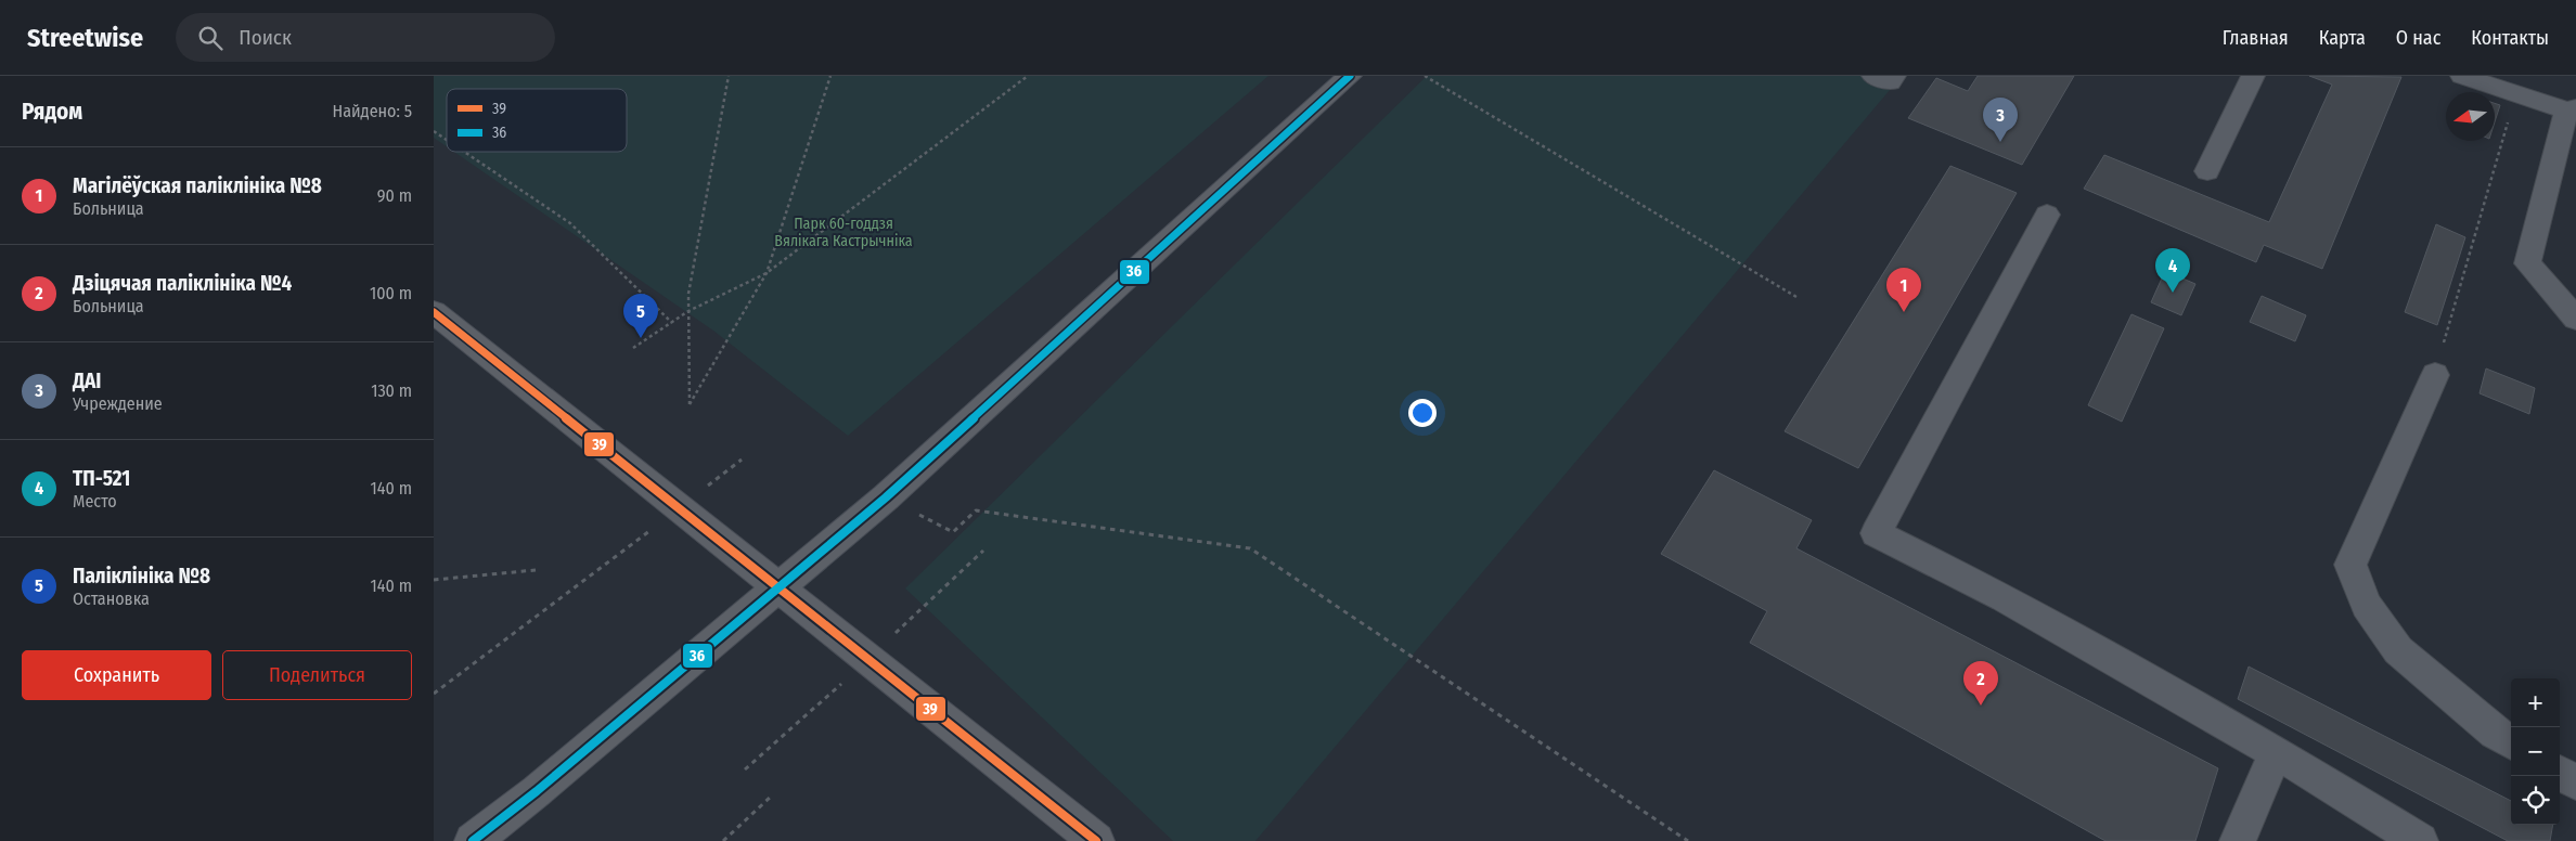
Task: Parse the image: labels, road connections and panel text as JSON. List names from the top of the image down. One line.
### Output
{"parks":["Парк 60-годдзя Вялікага Кастрычніка"],"lines":["transit line 36","transit line 39"],"legend":["39","36"],"north":"left","page":{"header":"Streetwise","search":"Поиск","nav":["Главная","Карта","О нас","Контакты"],"heading":["Рядом","Найдено: 5"],"pins":["3","4","1","5","2"],"list":[{"mark":"1","name":"Магілёўская паліклініка №8","note":"Больница","value":"90 m"},{"mark":"2","name":"Дзіцячая паліклініка №4","note":"Больница","value":"100 m"},{"mark":"3","name":"ДАІ","note":"Учреждение","value":"130 m"},{"mark":"4","name":"ТП-521","note":"Место","value":"140 m"},{"mark":"5","name":"Паліклініка №8","note":"Остановка","value":"140 m"}],"buttons":["Сохранить","Поделиться"],"map_buttons":["+","−"]}}
